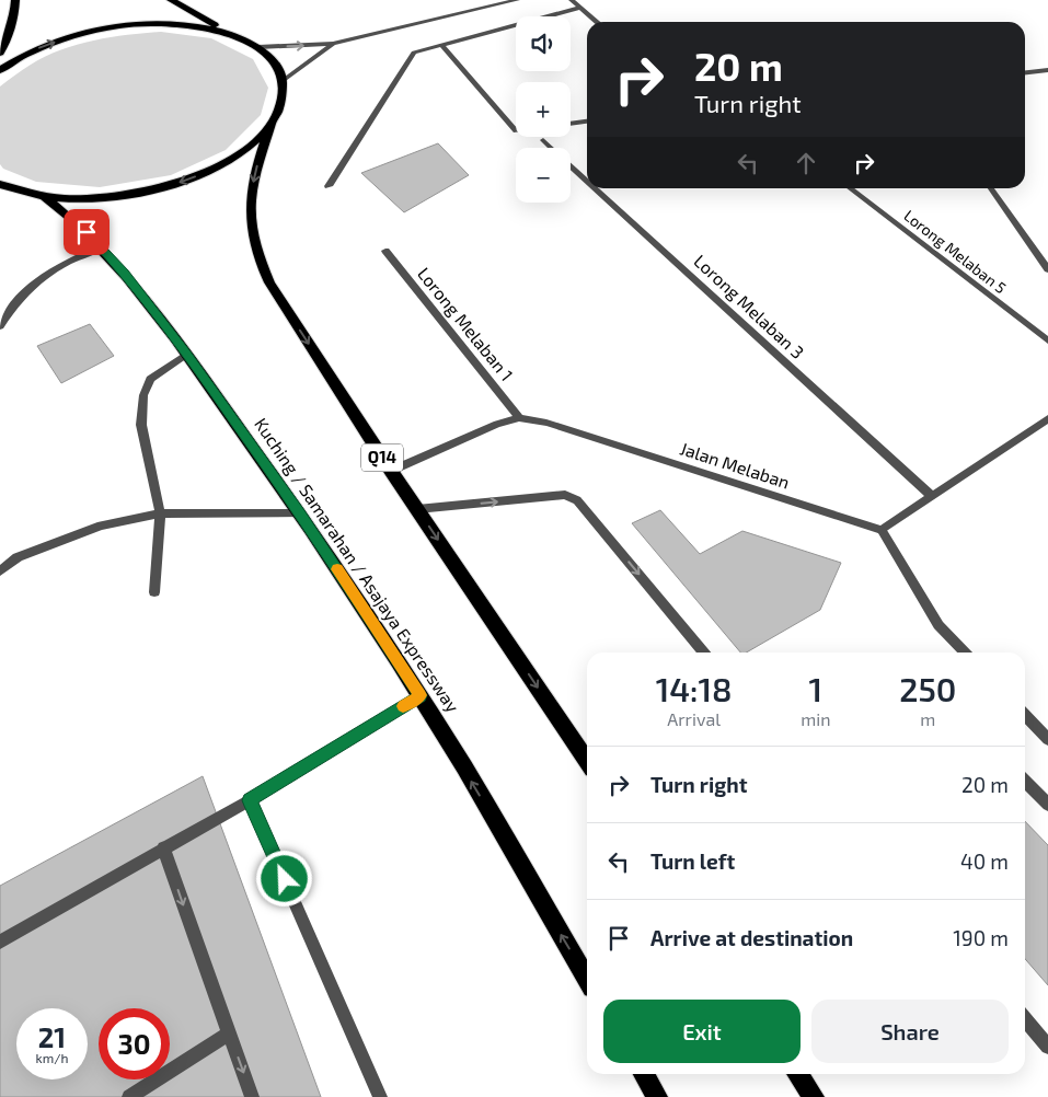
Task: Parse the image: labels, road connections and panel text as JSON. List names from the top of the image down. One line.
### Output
{"streets":{"highway":["Q14","Kuching / Samarahan / Asajaya Expressway"],"street":["Lorong Melaban 5","Lorong Melaban 3","Lorong Melaban 1","Jalan Melaban"]},"crossings":[["Lorong Melaban 1","Jalan Melaban"],["Jalan Melaban","Kuching / Samarahan / Asajaya Expressway"]],"page":{"map_buttons":["+","−"],"turn":["20 m","Turn right"],"eta":["14:18","Arrival","1","min","250","m"],"list":[{"name":"Turn right","value":"20 m"},{"name":"Turn left","value":"40 m"},{"name":"Arrive at destination","value":"190 m"}],"buttons":["Exit","Share"],"speed":"21 km/h","limit":"30"}}
